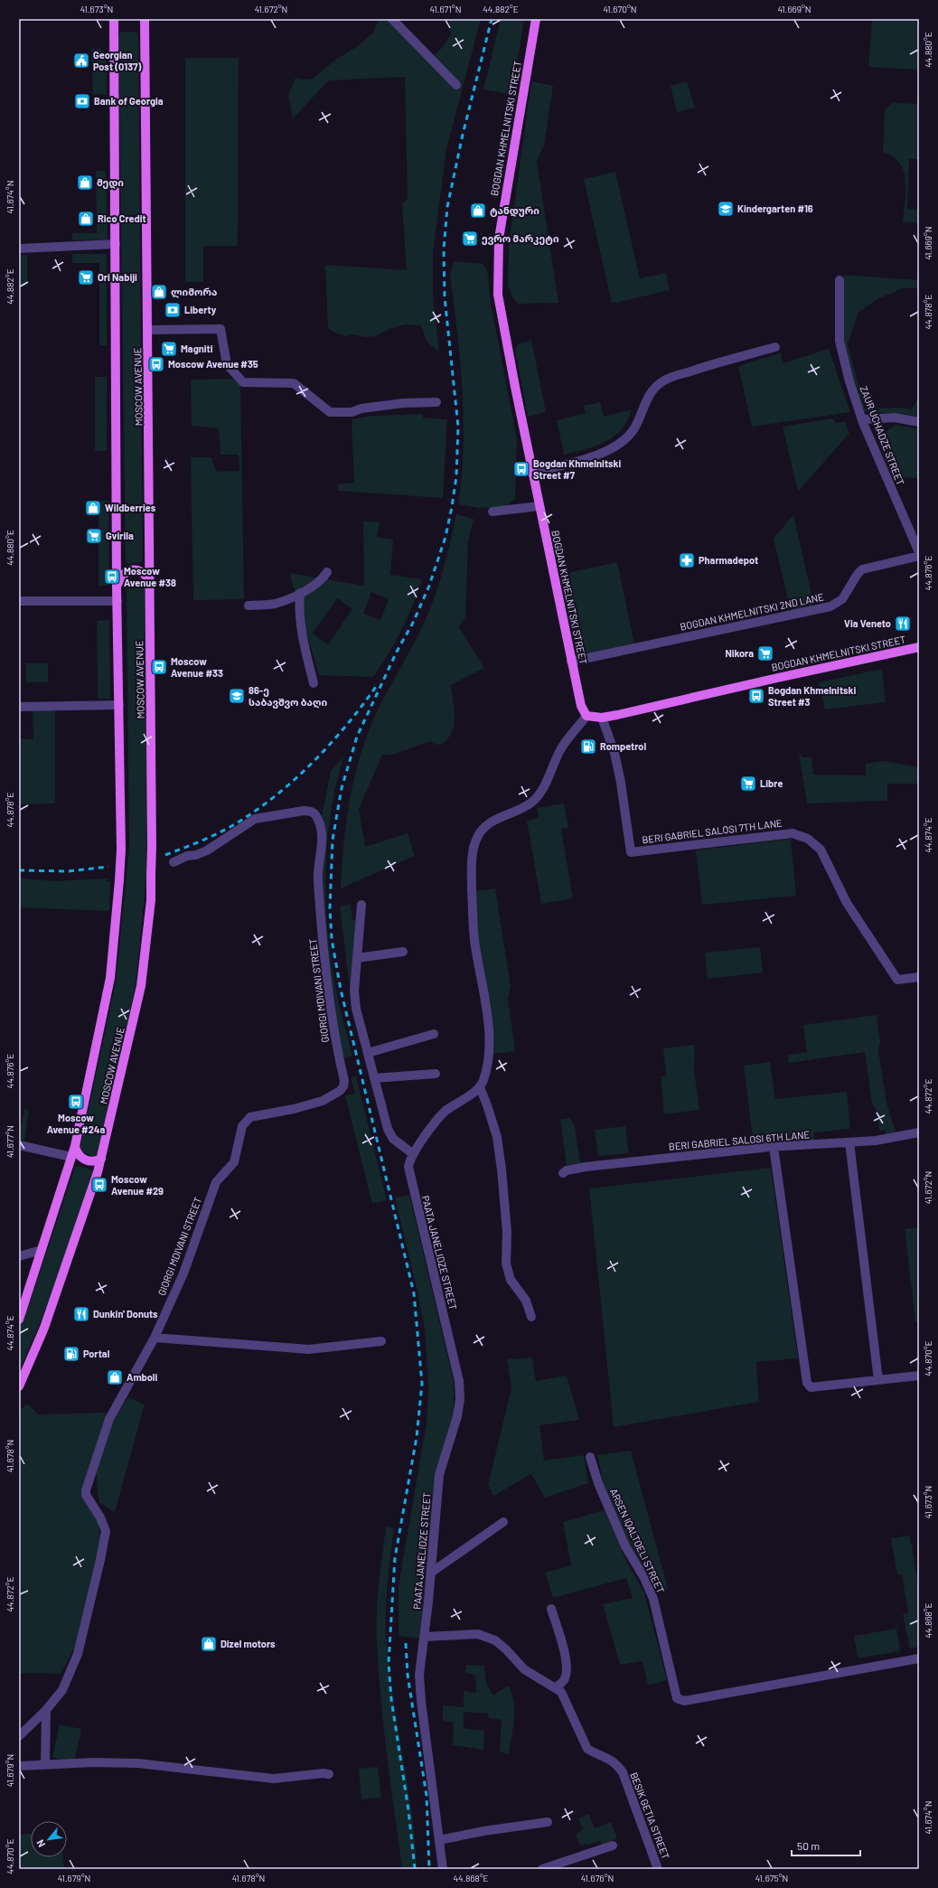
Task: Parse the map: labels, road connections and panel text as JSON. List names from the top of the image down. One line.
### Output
{"streets":{"main road":["BOGDAN KHMELNITSKI STREET","MOSCOW AVENUE"],"street":["ZAUR UCHADZE STREET","BOGDAN KHMELNITSKI 2ND LANE","BERI GABRIEL SALOSI 7TH LANE","GIORGI MDIVANI STREET","BERI GABRIEL SALOSI 6TH LANE","PAATA JANELIDZE STREET","ARSEN IQALTOELI STREET","BESIK GETIA STREET"]},"crossings":[["BOGDAN KHMELNITSKI STREET","BOGDAN KHMELNITSKI 2ND LANE"],["BOGDAN KHMELNITSKI STREET","BERI GABRIEL SALOSI 7TH LANE"],["PAATA JANELIDZE STREET","BESIK GETIA STREET"]],"places":{"public building":["Georgian Post (0137)"],"bank":["Bank of Georgia","Liberty"],"shop":["მედი","ტანდური","Rico Credit","ლიმორა","Wildberries","Amboli","Dizel motors"],"school or university":["Kindergarten #16","86-ე საბავშვო ბაღი"],"supermarket":["ევრო მარკეტი","Ori Nabiji","Magniti","Gvirila","Nikora","Libre"],"bus stop":["Moscow Avenue #35","Bogdan Khmelnitski Street #7","Moscow Avenue #38","Moscow Avenue #33","Bogdan Khmelnitski Street #3","Moscow Avenue #24a","Moscow Avenue #29"],"pharmacy":["Pharmadepot"],"restaurant":["Via Veneto","Dunkin' Donuts"],"fuel station":["Rompetrol","Portal"]},"scale_bar":"50 m","north":"bottom left","coordinates":["41.673°N","41.672°N","41.671°N","44.882°E","41.670°N","41.669°N","44.880°E","41.674°N","44.878°E","44.876°E","44.874°E","44.872°E","41.677°N","44.870°E","41.678°N","44.868°E","41.679°N","41.676°N","41.675°N"]}
